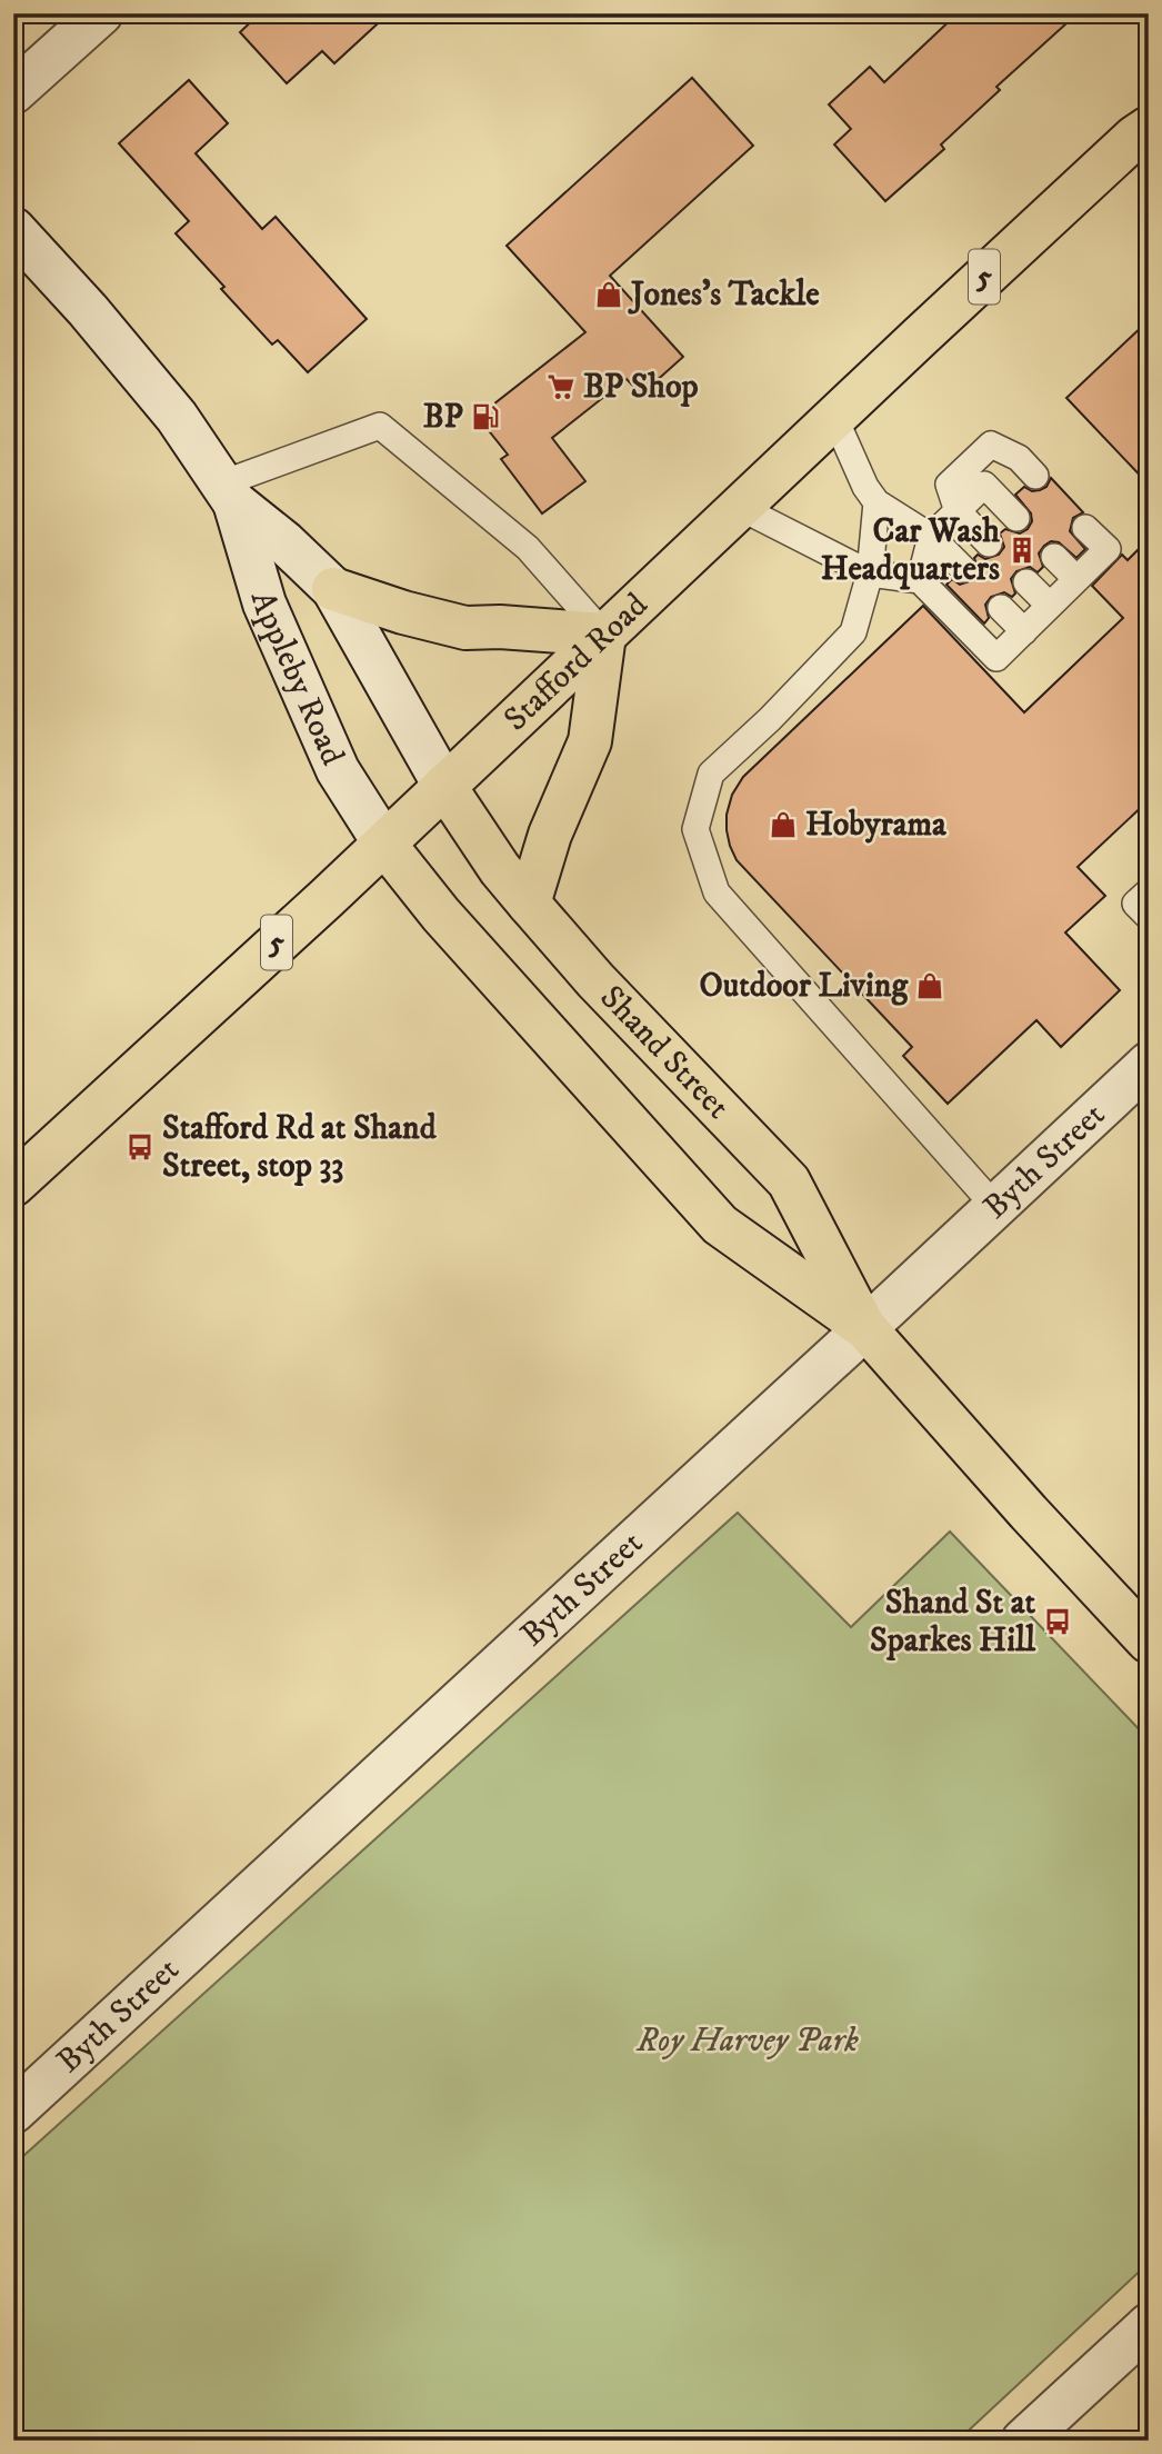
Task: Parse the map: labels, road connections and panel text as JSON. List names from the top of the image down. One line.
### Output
{"streets":{"main road":["5","Stafford Road","Shand Street"],"street":["Appleby Road","Byth Street"]},"crossings":[["Stafford Road","Appleby Road"],["Stafford Road","Shand Street"],["Appleby Road","Shand Street"],["Shand Street","Byth Street"]],"parks":["Roy Harvey Park"],"places":{"shop":["Jones's Tackle","Hobyrama","Outdoor Living"],"supermarket":["BP Shop"],"fuel station":["BP"],"building":["Car Wash Headquarters"],"bus stop":["Stafford Rd at Shand Street, stop 33","Shand St at Sparkes Hill"]}}
